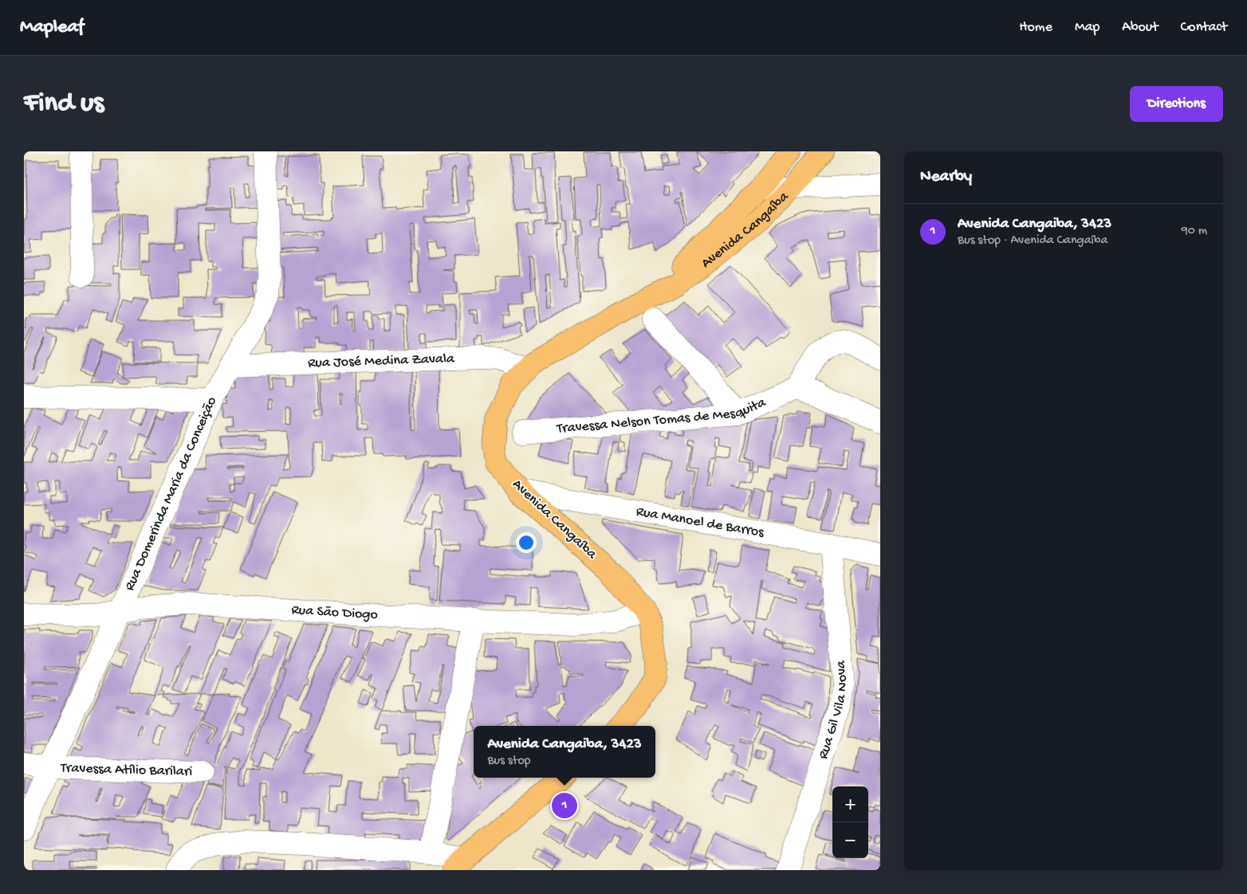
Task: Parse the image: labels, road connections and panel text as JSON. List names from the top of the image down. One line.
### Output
{"streets":{"main road":["Avenida Cangaíba"],"street":["Rua José Medina Zavala","Travessa Nelson Tomas de Mesquita","Rua Domerinda Maria da Conceição","Rua Manoel de Barros","Rua São Diogo","Rua Gil Vila Nova","Travessa Atílio Barilari"]},"crossings":[["Avenida Cangaíba","Rua José Medina Zavala"],["Avenida Cangaíba","Rua Manoel de Barros"],["Avenida Cangaíba","Rua São Diogo"],["Rua José Medina Zavala","Rua Domerinda Maria da Conceição"],["Rua Domerinda Maria da Conceição","Rua São Diogo"],["Rua Domerinda Maria da Conceição","Travessa Atílio Barilari"],["Rua Manoel de Barros","Rua Gil Vila Nova"]],"page":{"header":"Mapleaf","nav":["Home","Map","About","Contact"],"buttons":"Directions","title":"Find us","heading":"Nearby","list":[{"mark":"1","name":"Avenida Cangaiba, 3423","note":"Bus stop · Avenida Cangaíba","value":"90 m"}],"popup":["Avenida Cangaiba, 3423","Bus stop"],"map_buttons":["+","−"],"pins":"1"}}
